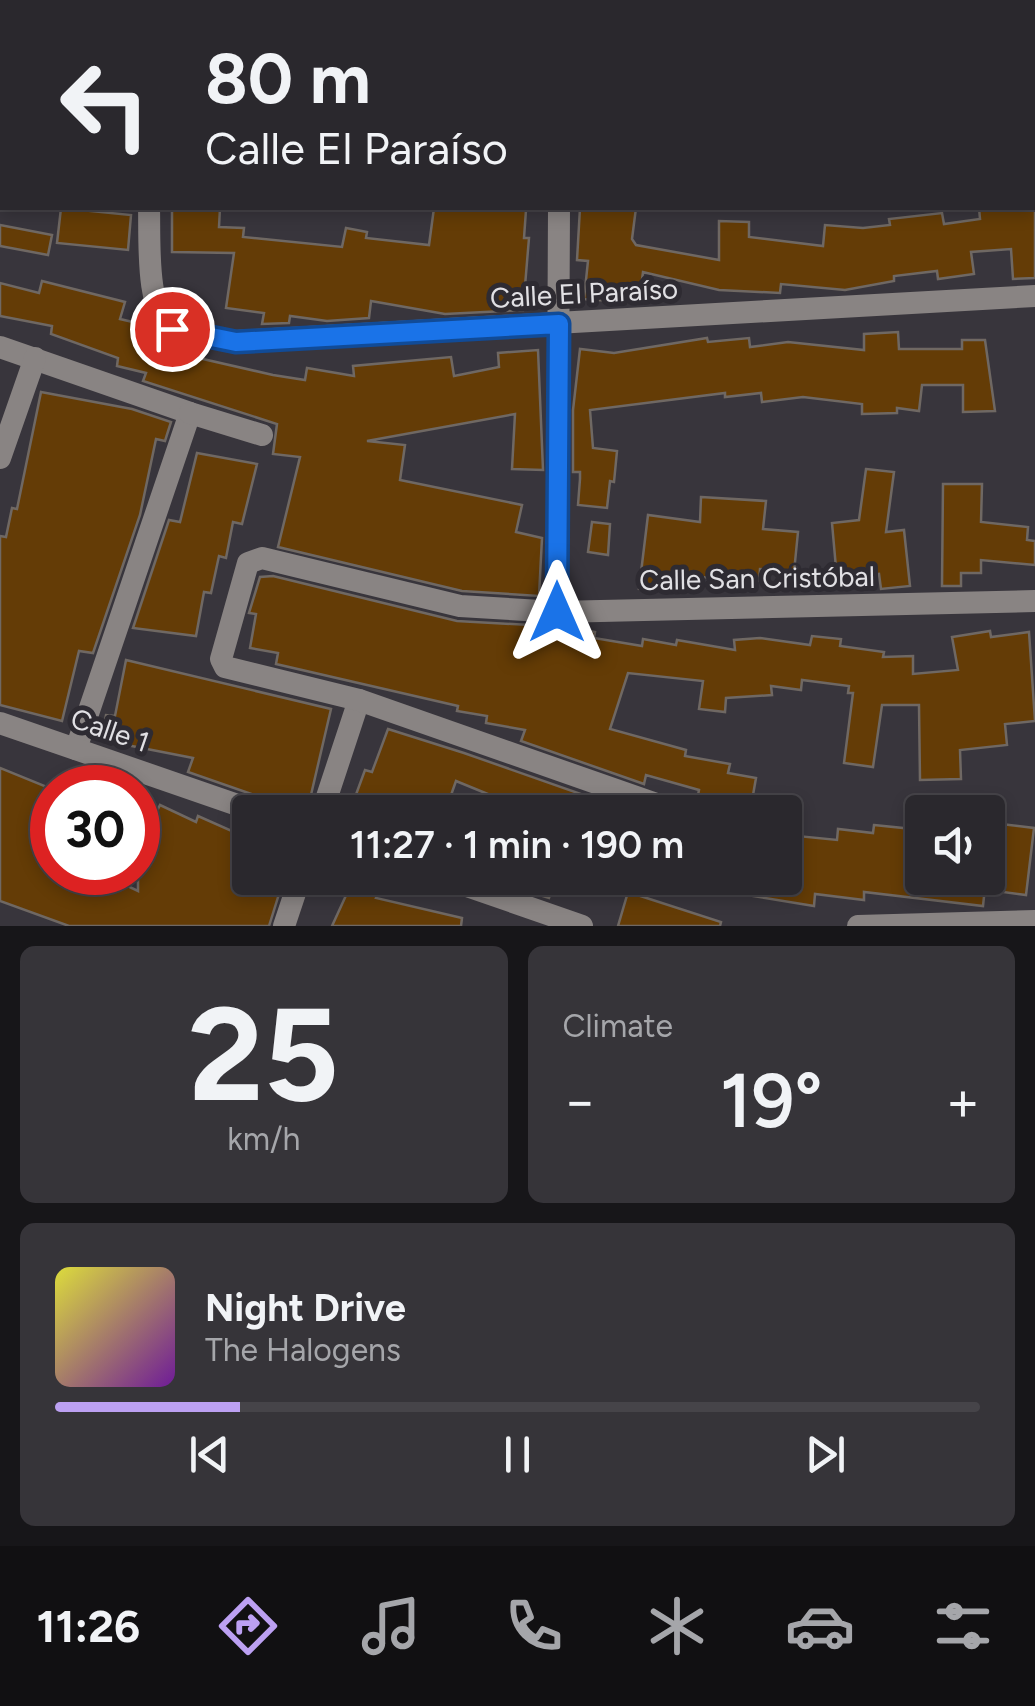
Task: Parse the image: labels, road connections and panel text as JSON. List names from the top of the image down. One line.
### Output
{"streets":{"street":["Calle El Paraíso","Calle San Cristóbal","Calle 1"]},"page":{"turn":["80 m","Calle El Paraíso"],"limit":"30","trip":"11:27 · 1 min · 190 m","tile":[["25","km/h"],"Climate"],"heat":["−","19°","+"],"song":["Night Drive","The Halogens"],"tabs":"11:26"}}
